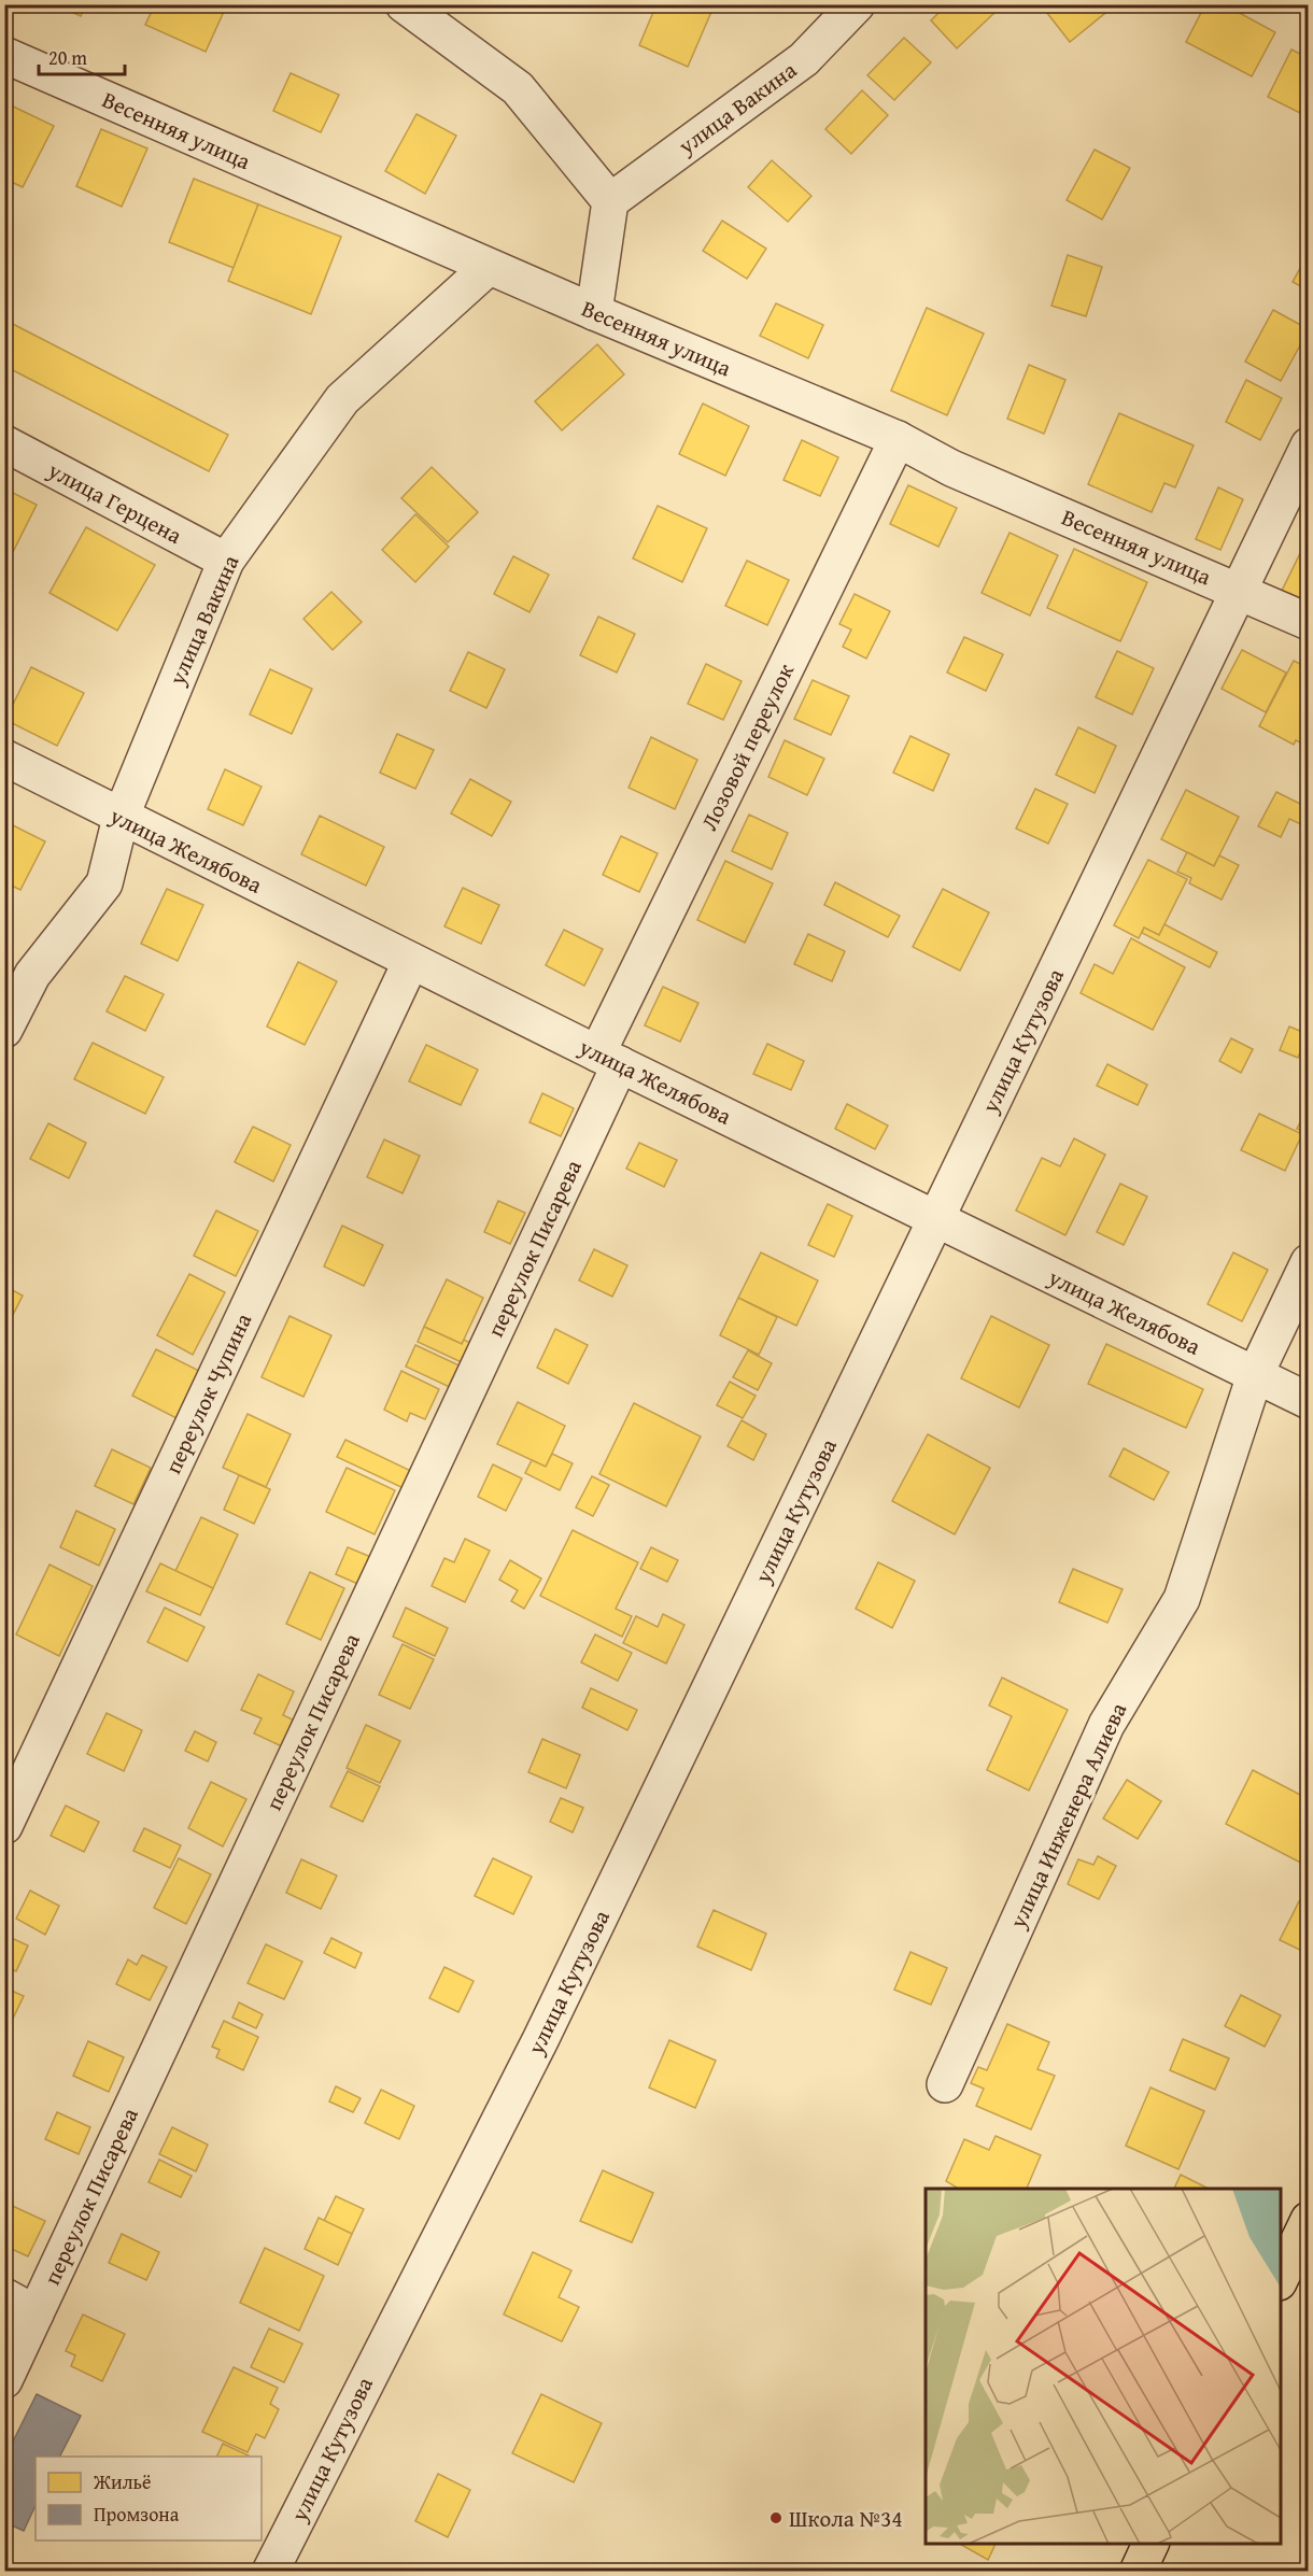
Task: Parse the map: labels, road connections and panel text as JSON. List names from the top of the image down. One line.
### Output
{"streets":{"street":["улица Вакина","Весенняя улица","улица Герцена","Лозовой переулок","улица Желябова","улица Кутузова","переулок Писарева","переулок Чупина","улица Инженера Алиева"]},"crossings":[["улица Вакина","Весенняя улица"],["улица Вакина","улица Герцена"],["улица Вакина","улица Желябова"],["Весенняя улица","Лозовой переулок"],["Весенняя улица","улица Кутузова"],["Лозовой переулок","улица Желябова"],["Лозовой переулок","переулок Писарева"],["улица Желябова","улица Кутузова"],["улица Желябова","переулок Писарева"],["улица Желябова","переулок Чупина"],["улица Желябова","улица Инженера Алиева"]],"places":["Школа №34"],"legend":["Жильё","Промзона"],"scale_bar":"20 m"}
